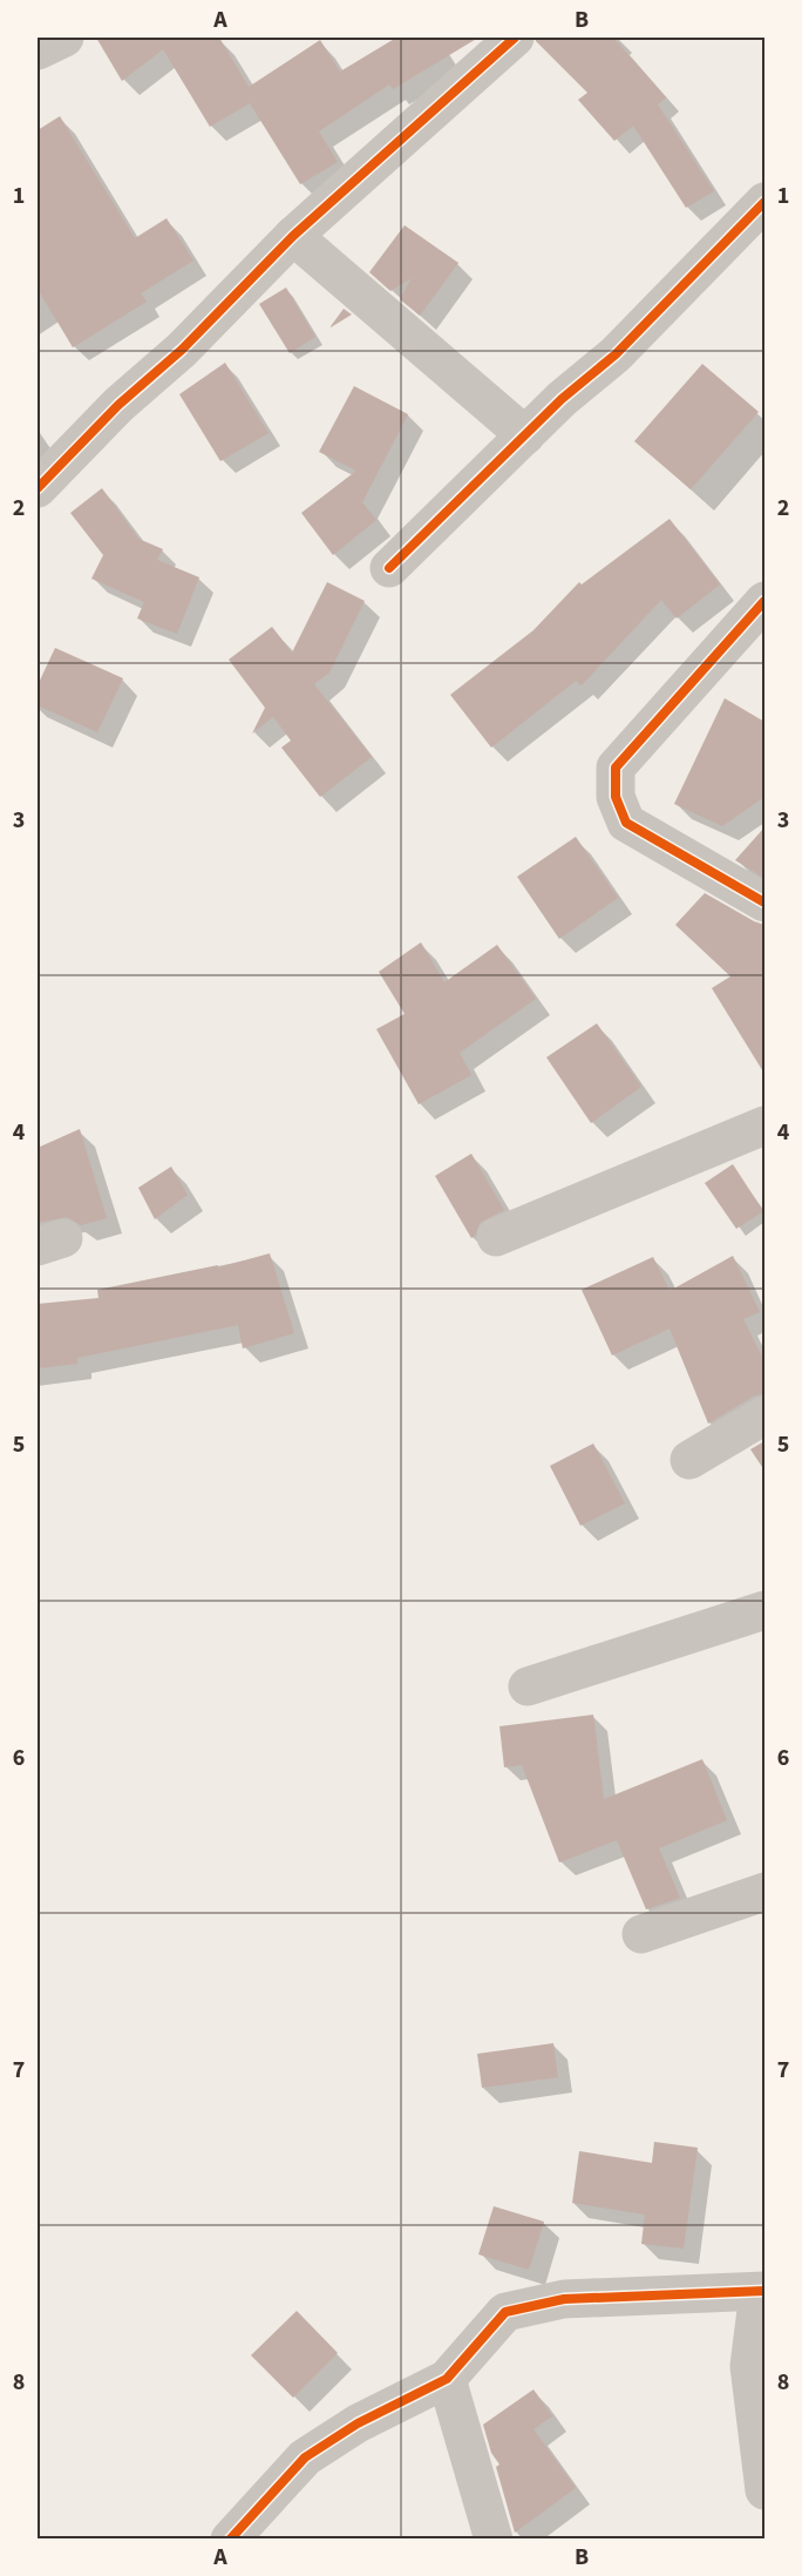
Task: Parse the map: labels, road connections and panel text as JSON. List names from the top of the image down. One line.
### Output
{"grid":{"columns":["A","B"],"rows":["1","2","3","4","5","6","7","8"]}}
